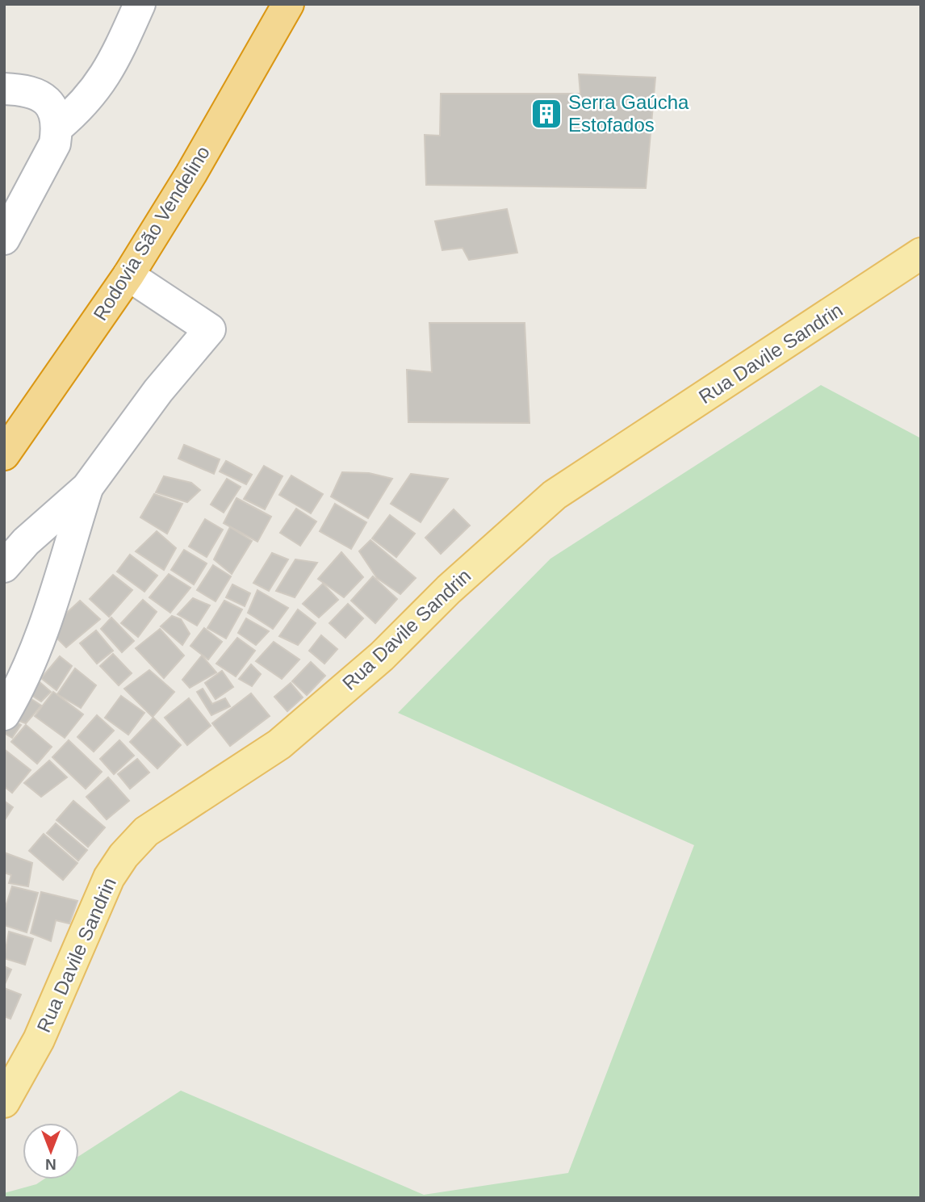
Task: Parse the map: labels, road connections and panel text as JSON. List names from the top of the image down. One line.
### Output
{"streets":{"highway":["Rodovia São Vendelino"],"main road":["Rua Davile Sandrin"]},"places":{"building":["Serra Gaúcha Estofados"]},"north":"bottom"}
